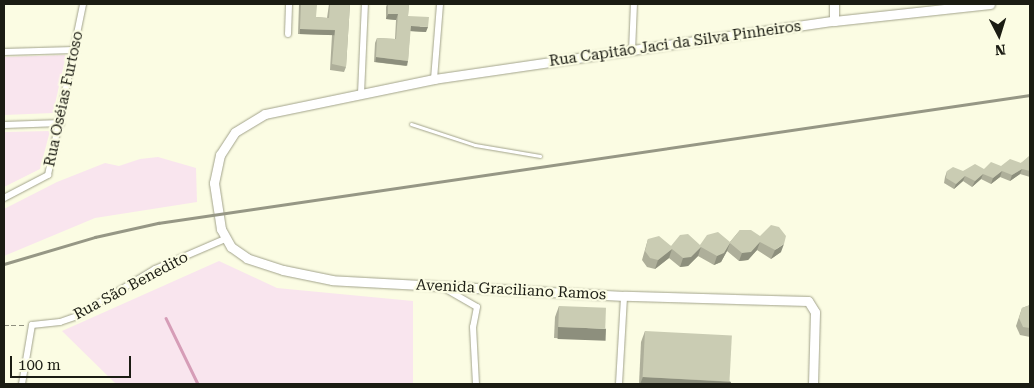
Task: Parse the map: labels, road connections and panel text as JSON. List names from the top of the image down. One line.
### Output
{"streets":{"street":["Rua Capitão Jaci da Silva Pinheiros","Rua Oséias Furtoso","Rua São Benedito","Avenida Graciliano Ramos"]},"crossings":[["Rua Capitão Jaci da Silva Pinheiros","Rua São Benedito"],["Rua Capitão Jaci da Silva Pinheiros","Avenida Graciliano Ramos"],["Rua São Benedito","Avenida Graciliano Ramos"]],"scale_bar":"100 m","north":"bottom"}
